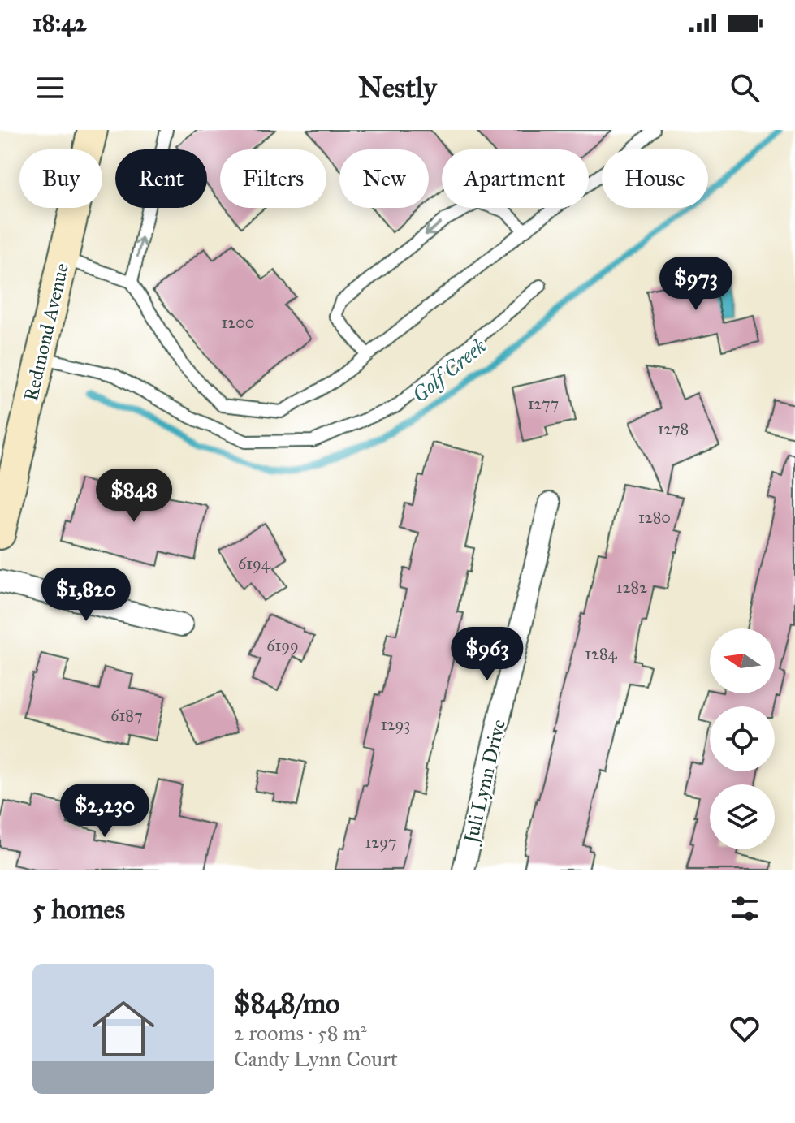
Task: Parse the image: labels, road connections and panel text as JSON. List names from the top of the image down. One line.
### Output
{"streets":{"street":["Redmond Avenue","Juli Lynn Drive"]},"water":["Golf Creek"],"house_numbers":["1200","1277","1278","1280","6194","1282","6199","1284","6187","1293","1297"],"north":"left","page":{"status":"18:42","header":"Nestly","chip":["Buy","Rent","Filters","New","Apartment","House"],"price":["$973","$848","$1,820","$963","$2,230"],"heading":"5 homes","list":[{"name":"$848/mo","note":"2 rooms · 58 m² · Candy Lynn Court"}]}}
